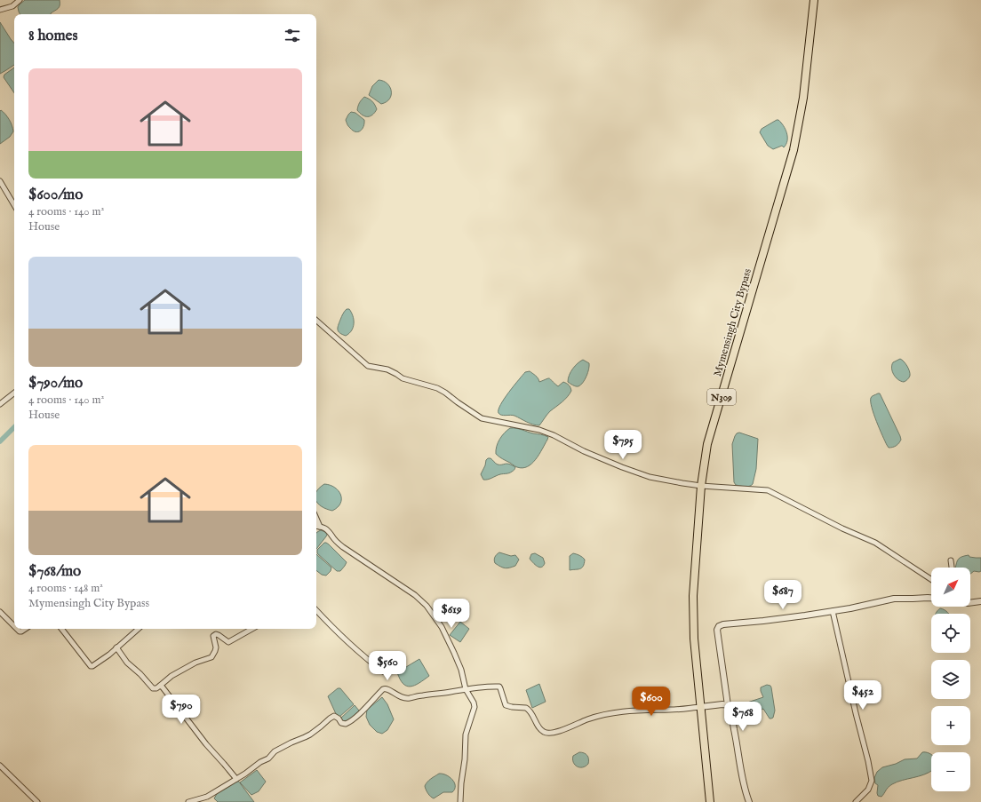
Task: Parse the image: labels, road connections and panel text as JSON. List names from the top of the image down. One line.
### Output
{"streets":{"highway":["Mymensingh City Bypass","N309"]},"north":"top right","page":{"heading":"8 homes","list":[{"name":"$600/mo","note":"4 rooms · 140 m² · House"},{"name":"$790/mo","note":"4 rooms · 140 m² · House"},{"name":"$768/mo","note":"4 rooms · 148 m² · Mymensingh City Bypass"}],"price":["$795","$687","$619","$560","$452","$600","$790","$768"],"map_buttons":["+","−"]}}
